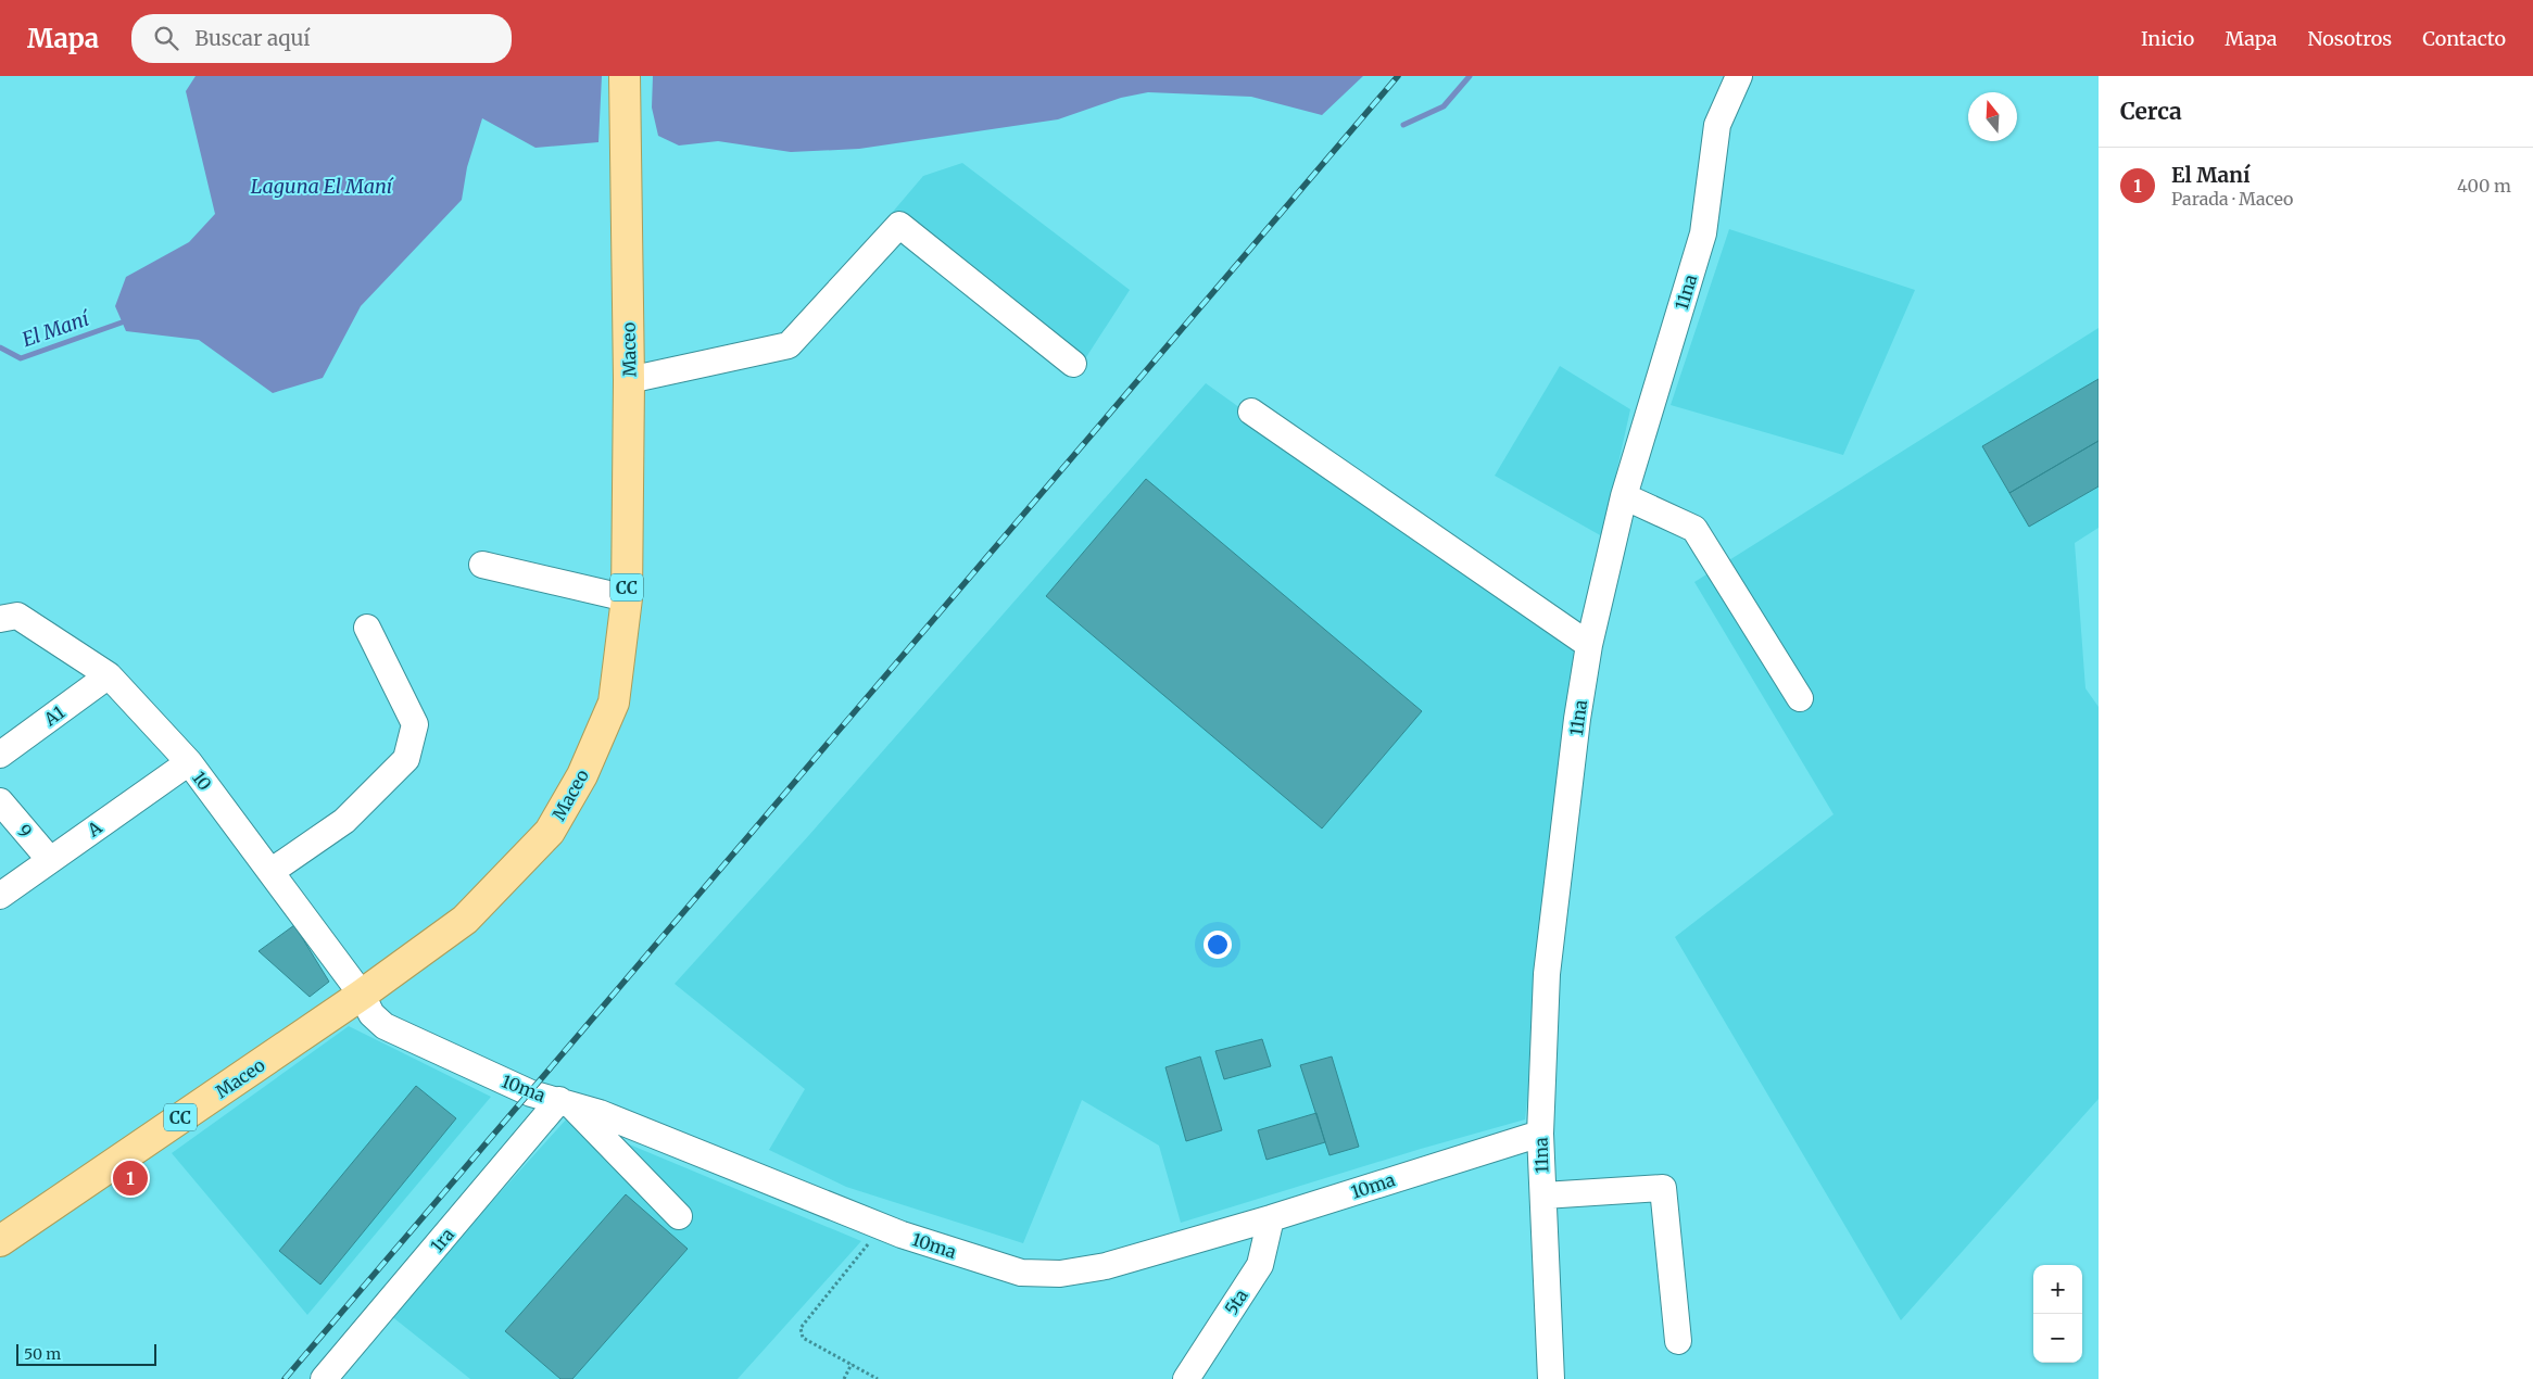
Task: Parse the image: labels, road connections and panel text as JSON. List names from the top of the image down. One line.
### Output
{"streets":{"main road":["Maceo","CC"],"street":["11na","A1","10","A","9","10ma","1ra","5ta"]},"crossings":[["11na","10ma"],["Maceo","10"],["Maceo","10ma"],["A1","10"],["10","A"],["10","10ma"],["A","9"],["10ma","1ra"],["10ma","5ta"]],"water":["Laguna El Maní","El Maní"],"scale_bar":"50 m","north":"top","page":{"header":"Mapa","search":"Buscar aquí","nav":["Inicio","Mapa","Nosotros","Contacto"],"heading":"Cerca","list":[{"mark":"1","name":"El Maní","note":"Parada · Maceo","value":"400 m"}],"pins":"1","map_buttons":["+","−"],"scale":"50 m"}}
